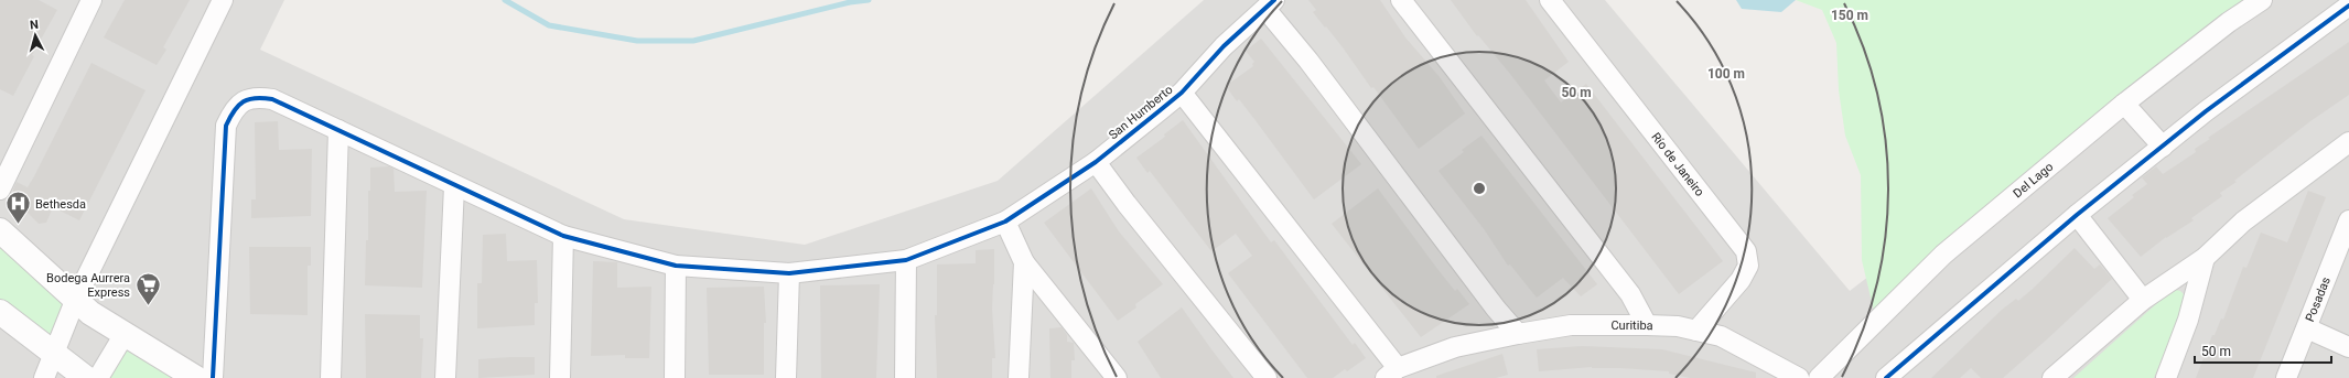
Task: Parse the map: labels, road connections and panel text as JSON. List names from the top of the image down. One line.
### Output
{"streets":{"street":["San Humberto","Río de Janeiro","Del Lago","Posadas","Curitiba"]},"crossings":[["Río de Janeiro","Curitiba"]],"places":{"hospital":["Bethesda"],"supermarket":["Bodega Aurrera Express"]},"scale_bar":"50 m","north":"top","rings":["150 m","100 m","50 m"]}
